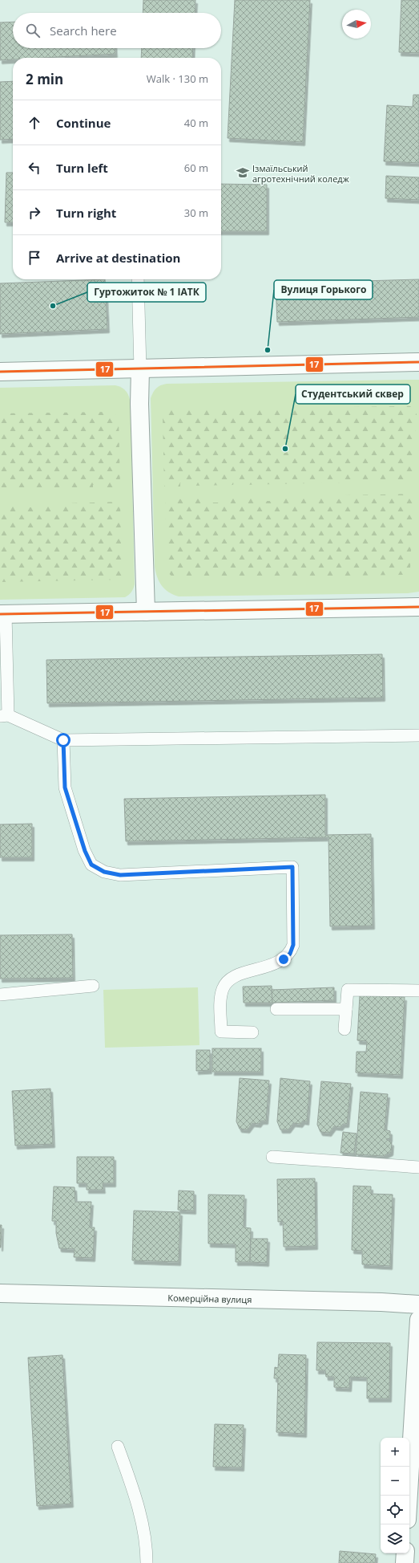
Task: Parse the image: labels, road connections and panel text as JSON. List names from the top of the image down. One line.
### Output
{"streets":{"street":["Комерційна вулиця"]},"places":{"school or university":["Ізмаїльський агротехнічний коледж"],"other":["Гуртожиток № 1 ІАТК","Вулиця Горького","Студентський сквер"]},"lines":["transit line 17"],"north":"right","page":{"search":"Search here","heading":["2 min","Walk · 130 m"],"list":[["Continue","40 m"],["Turn left","60 m"],["Turn right","30 m"],"Arrive at destination"],"map_buttons":["+","−"]}}
